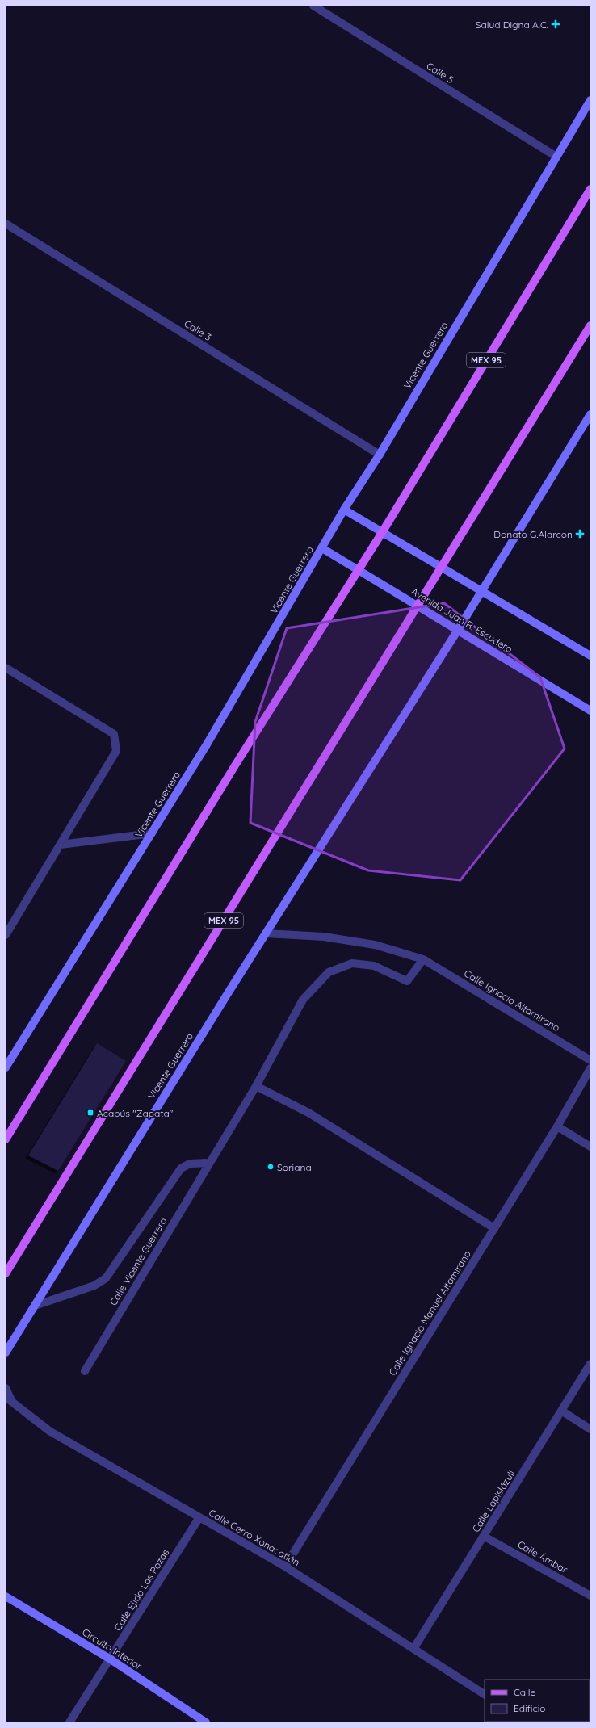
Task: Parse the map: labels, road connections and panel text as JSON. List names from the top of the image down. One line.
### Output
{"streets":{"main road":["Vicente Guerrero","MEX 95","Avenida Juan R. Escudero","Circuito Interior"],"street":["Calle 5","Calle 3","Calle Ignacio Altamirano","Calle Vicente Guerrero","Calle Ignacio Manuel Altamirano","Calle Lapislázuli","Calle Cerro Xonacatlán","Calle Ámbar","Calle Ejido Las Pozas"]},"crossings":[["Calle 5","Vicente Guerrero"],["Calle 3","Vicente Guerrero"],["Vicente Guerrero","Avenida Juan R. Escudero"],["Vicente Guerrero","Calle Ignacio Altamirano"],["MEX 95","Avenida Juan R. Escudero"],["Calle Ignacio Altamirano","Calle Vicente Guerrero"],["Calle Ignacio Manuel Altamirano","Calle Cerro Xonacatlán"],["Calle Lapislázuli","Calle Cerro Xonacatlán"],["Calle Lapislázuli","Calle Ámbar"],["Calle Cerro Xonacatlán","Calle Ejido Las Pozas"],["Calle Ejido Las Pozas","Circuito Interior"]],"places":{"health":["Salud Digna A.C.","Donato G.Alarcon"],"transit":["Acabús \"Zapata\""],"other":["Soriana"]},"legend":["Calle","Edificio"]}
